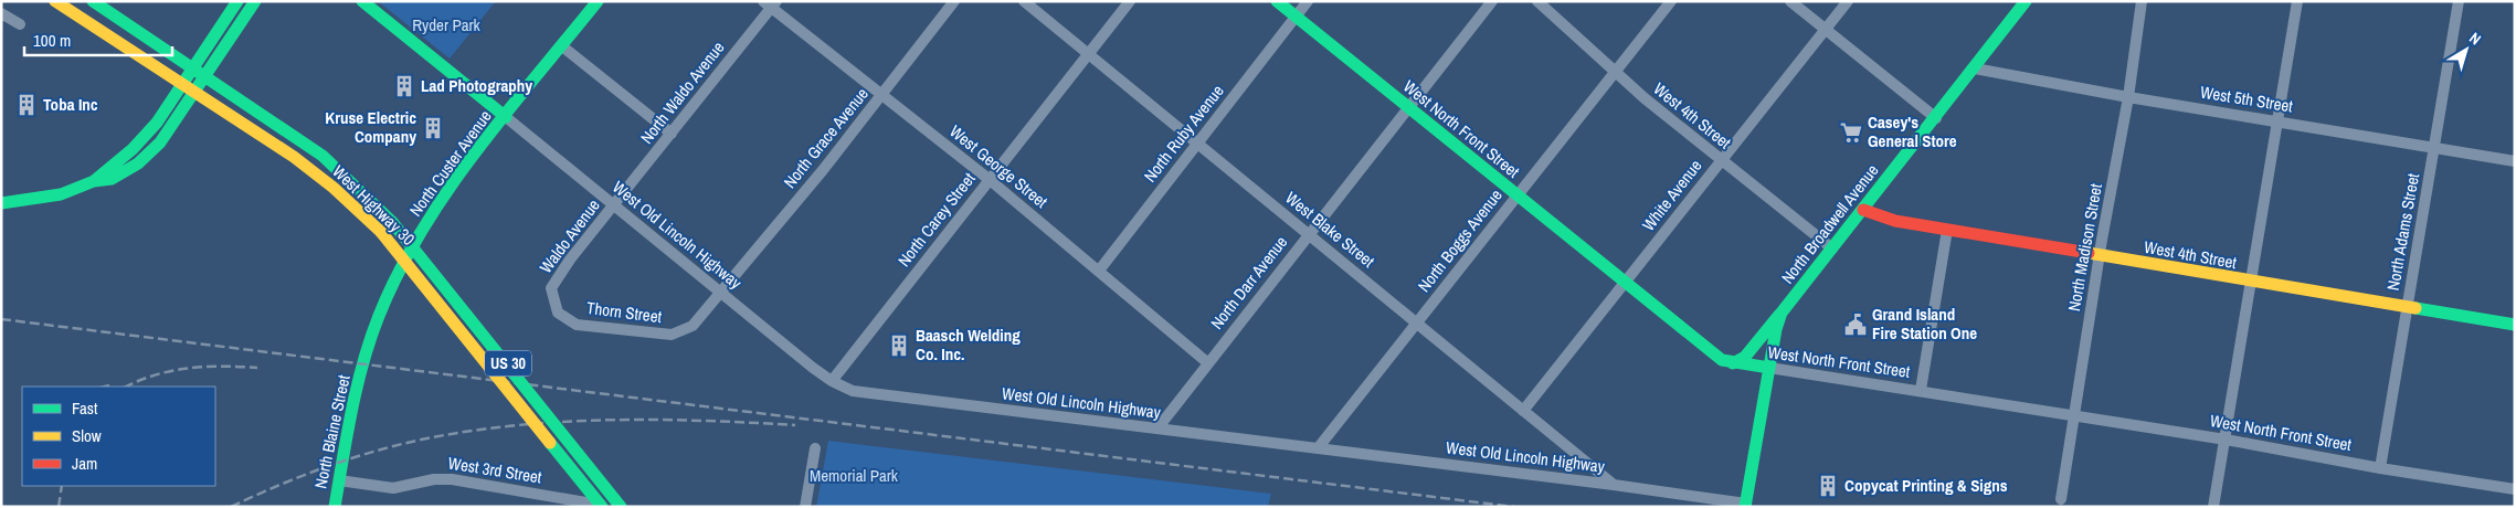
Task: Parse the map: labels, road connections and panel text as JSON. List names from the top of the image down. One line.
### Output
{"streets":{"main road":["West 4th Street","West North Front Street","North Custer Avenue","West Highway 30","North Broadwell Avenue","US 30","North Blaine Street"],"street":["North Waldo Avenue","West 5th Street","North Ruby Avenue","North Grace Avenue","West George Street","White Avenue","North Carey Street","West Blake Street","North Adams Street","West Old Lincoln Highway","Waldo Avenue","North Boggs Avenue","North Madison Street","North Darr Avenue","Thorn Street","West 3rd Street"]},"crossings":[["North Waldo Avenue","West George Street"],["North Waldo Avenue","West Old Lincoln Highway"],["North Waldo Avenue","Waldo Avenue"],["West 5th Street","North Broadwell Avenue"],["West 5th Street","North Adams Street"],["West 5th Street","North Madison Street"],["West 4th Street","White Avenue"],["West 4th Street","North Broadwell Avenue"],["West 4th Street","North Adams Street"],["West 4th Street","North Boggs Avenue"],["West 4th Street","North Madison Street"],["West North Front Street","North Ruby Avenue"],["West North Front Street","White Avenue"],["West North Front Street","North Broadwell Avenue"],["West North Front Street","North Adams Street"],["West North Front Street","North Boggs Avenue"],["West North Front Street","North Madison Street"],["West North Front Street","North Darr Avenue"],["North Ruby Avenue","West George Street"],["North Ruby Avenue","West Blake Street"],["North Grace Avenue","West George Street"],["North Grace Avenue","West Old Lincoln Highway"],["North Grace Avenue","Thorn Street"],["North Custer Avenue","West Old Lincoln Highway"],["North Custer Avenue","North Blaine Street"],["West George Street","North Carey Street"],["West George Street","North Darr Avenue"],["White Avenue","West Blake Street"],["North Carey Street","West Blake Street"],["North Carey Street","West Old Lincoln Highway"],["North Broadwell Avenue","West Old Lincoln Highway"],["West Blake Street","West Old Lincoln Highway"],["West Blake Street","North Boggs Avenue"],["West Blake Street","North Darr Avenue"],["West Old Lincoln Highway","Waldo Avenue"],["West Old Lincoln Highway","North Boggs Avenue"],["West Old Lincoln Highway","North Darr Avenue"],["Waldo Avenue","Thorn Street"],["North Blaine Street","West 3rd Street"]],"parks":["Ryder Park","Memorial Park"],"places":{"building":["Lad Photography","Toba Inc","Kruse Electric Company","Baasch Welding Co. Inc.","Copycat Printing & Signs"],"supermarket":["Casey's General Store"],"public building":["Grand Island Fire Station One"]},"legend":["Fast","Slow","Jam"],"scale_bar":"100 m","north":"top right"}
